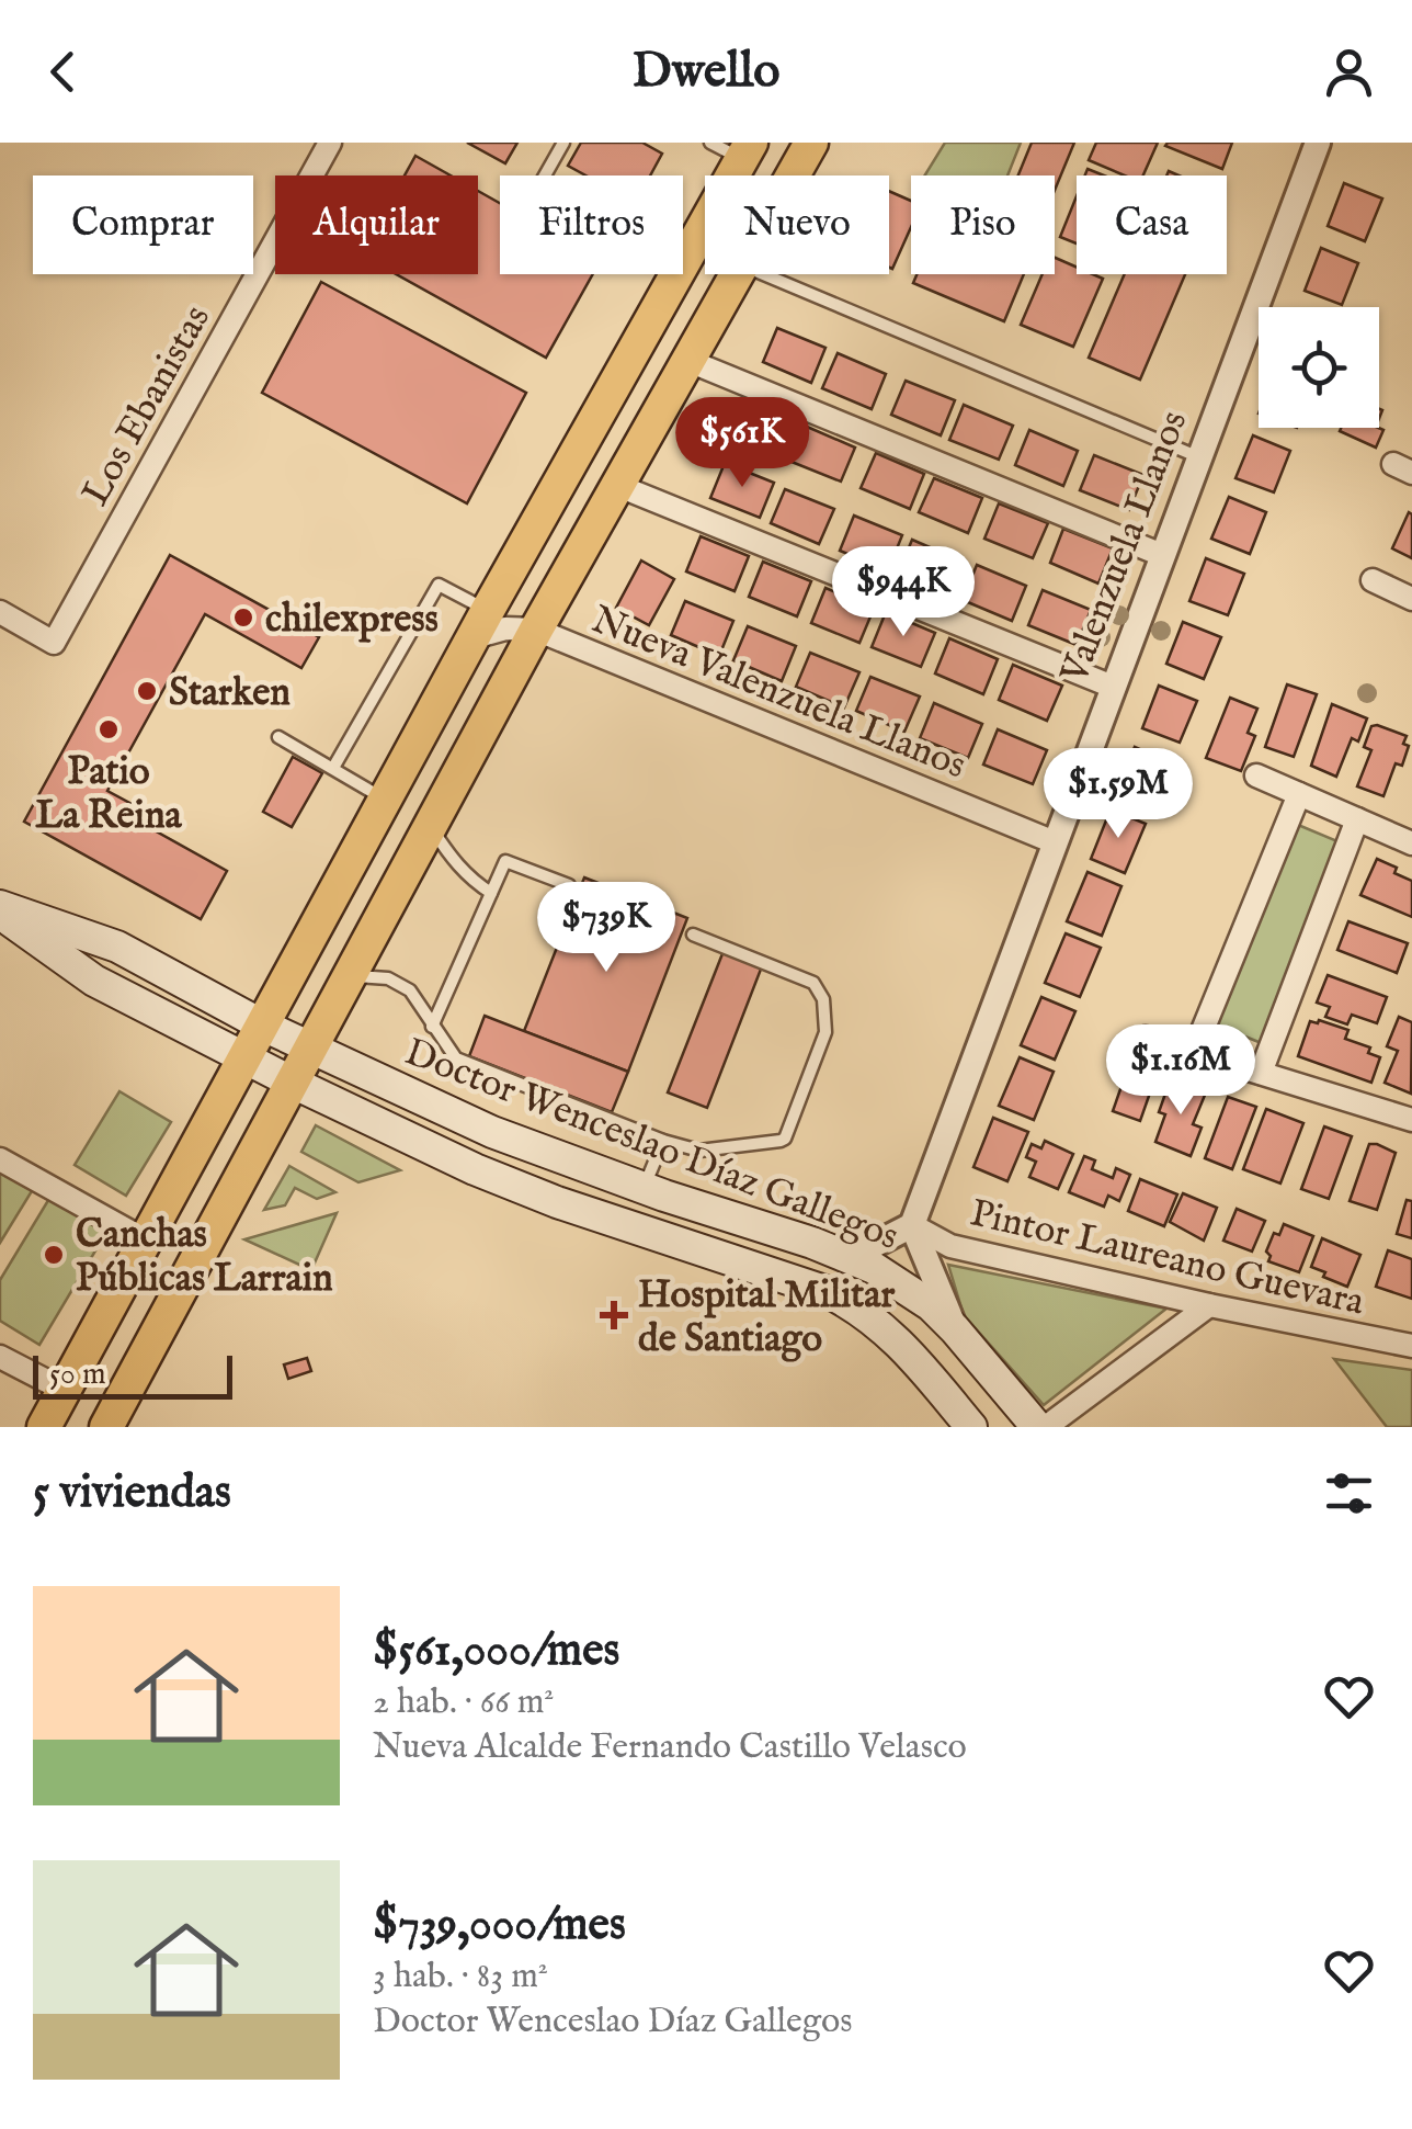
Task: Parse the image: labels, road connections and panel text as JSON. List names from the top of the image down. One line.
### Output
{"streets":{"main road":["Doctor Wenceslao Díaz Gallegos"],"street":["Los Ebanistas","Valenzuela Llanos","Nueva Valenzuela Llanos","Pintor Laureano Guevara"]},"crossings":[["Valenzuela Llanos","Nueva Valenzuela Llanos"],["Valenzuela Llanos","Pintor Laureano Guevara"]],"places":{"other":["chilexpress","Starken","Patio La Reina","Canchas Públicas Larrain"],"health":["Hospital Militar de Santiago"]},"scale_bar":"50 m","page":{"header":"Dwello","chip":["Comprar","Alquilar","Filtros","Nuevo","Piso","Casa"],"price":["$561K","$944K","$1.59M","$739K","$1.16M"],"scale":"50 m","heading":"5 viviendas","list":[{"name":"$561,000/mes","note":"2 hab. · 66 m² · Nueva Alcalde Fernando Castillo Velasco"},{"name":"$739,000/mes","note":"3 hab. · 83 m² · Doctor Wenceslao Díaz Gallegos"}]}}
